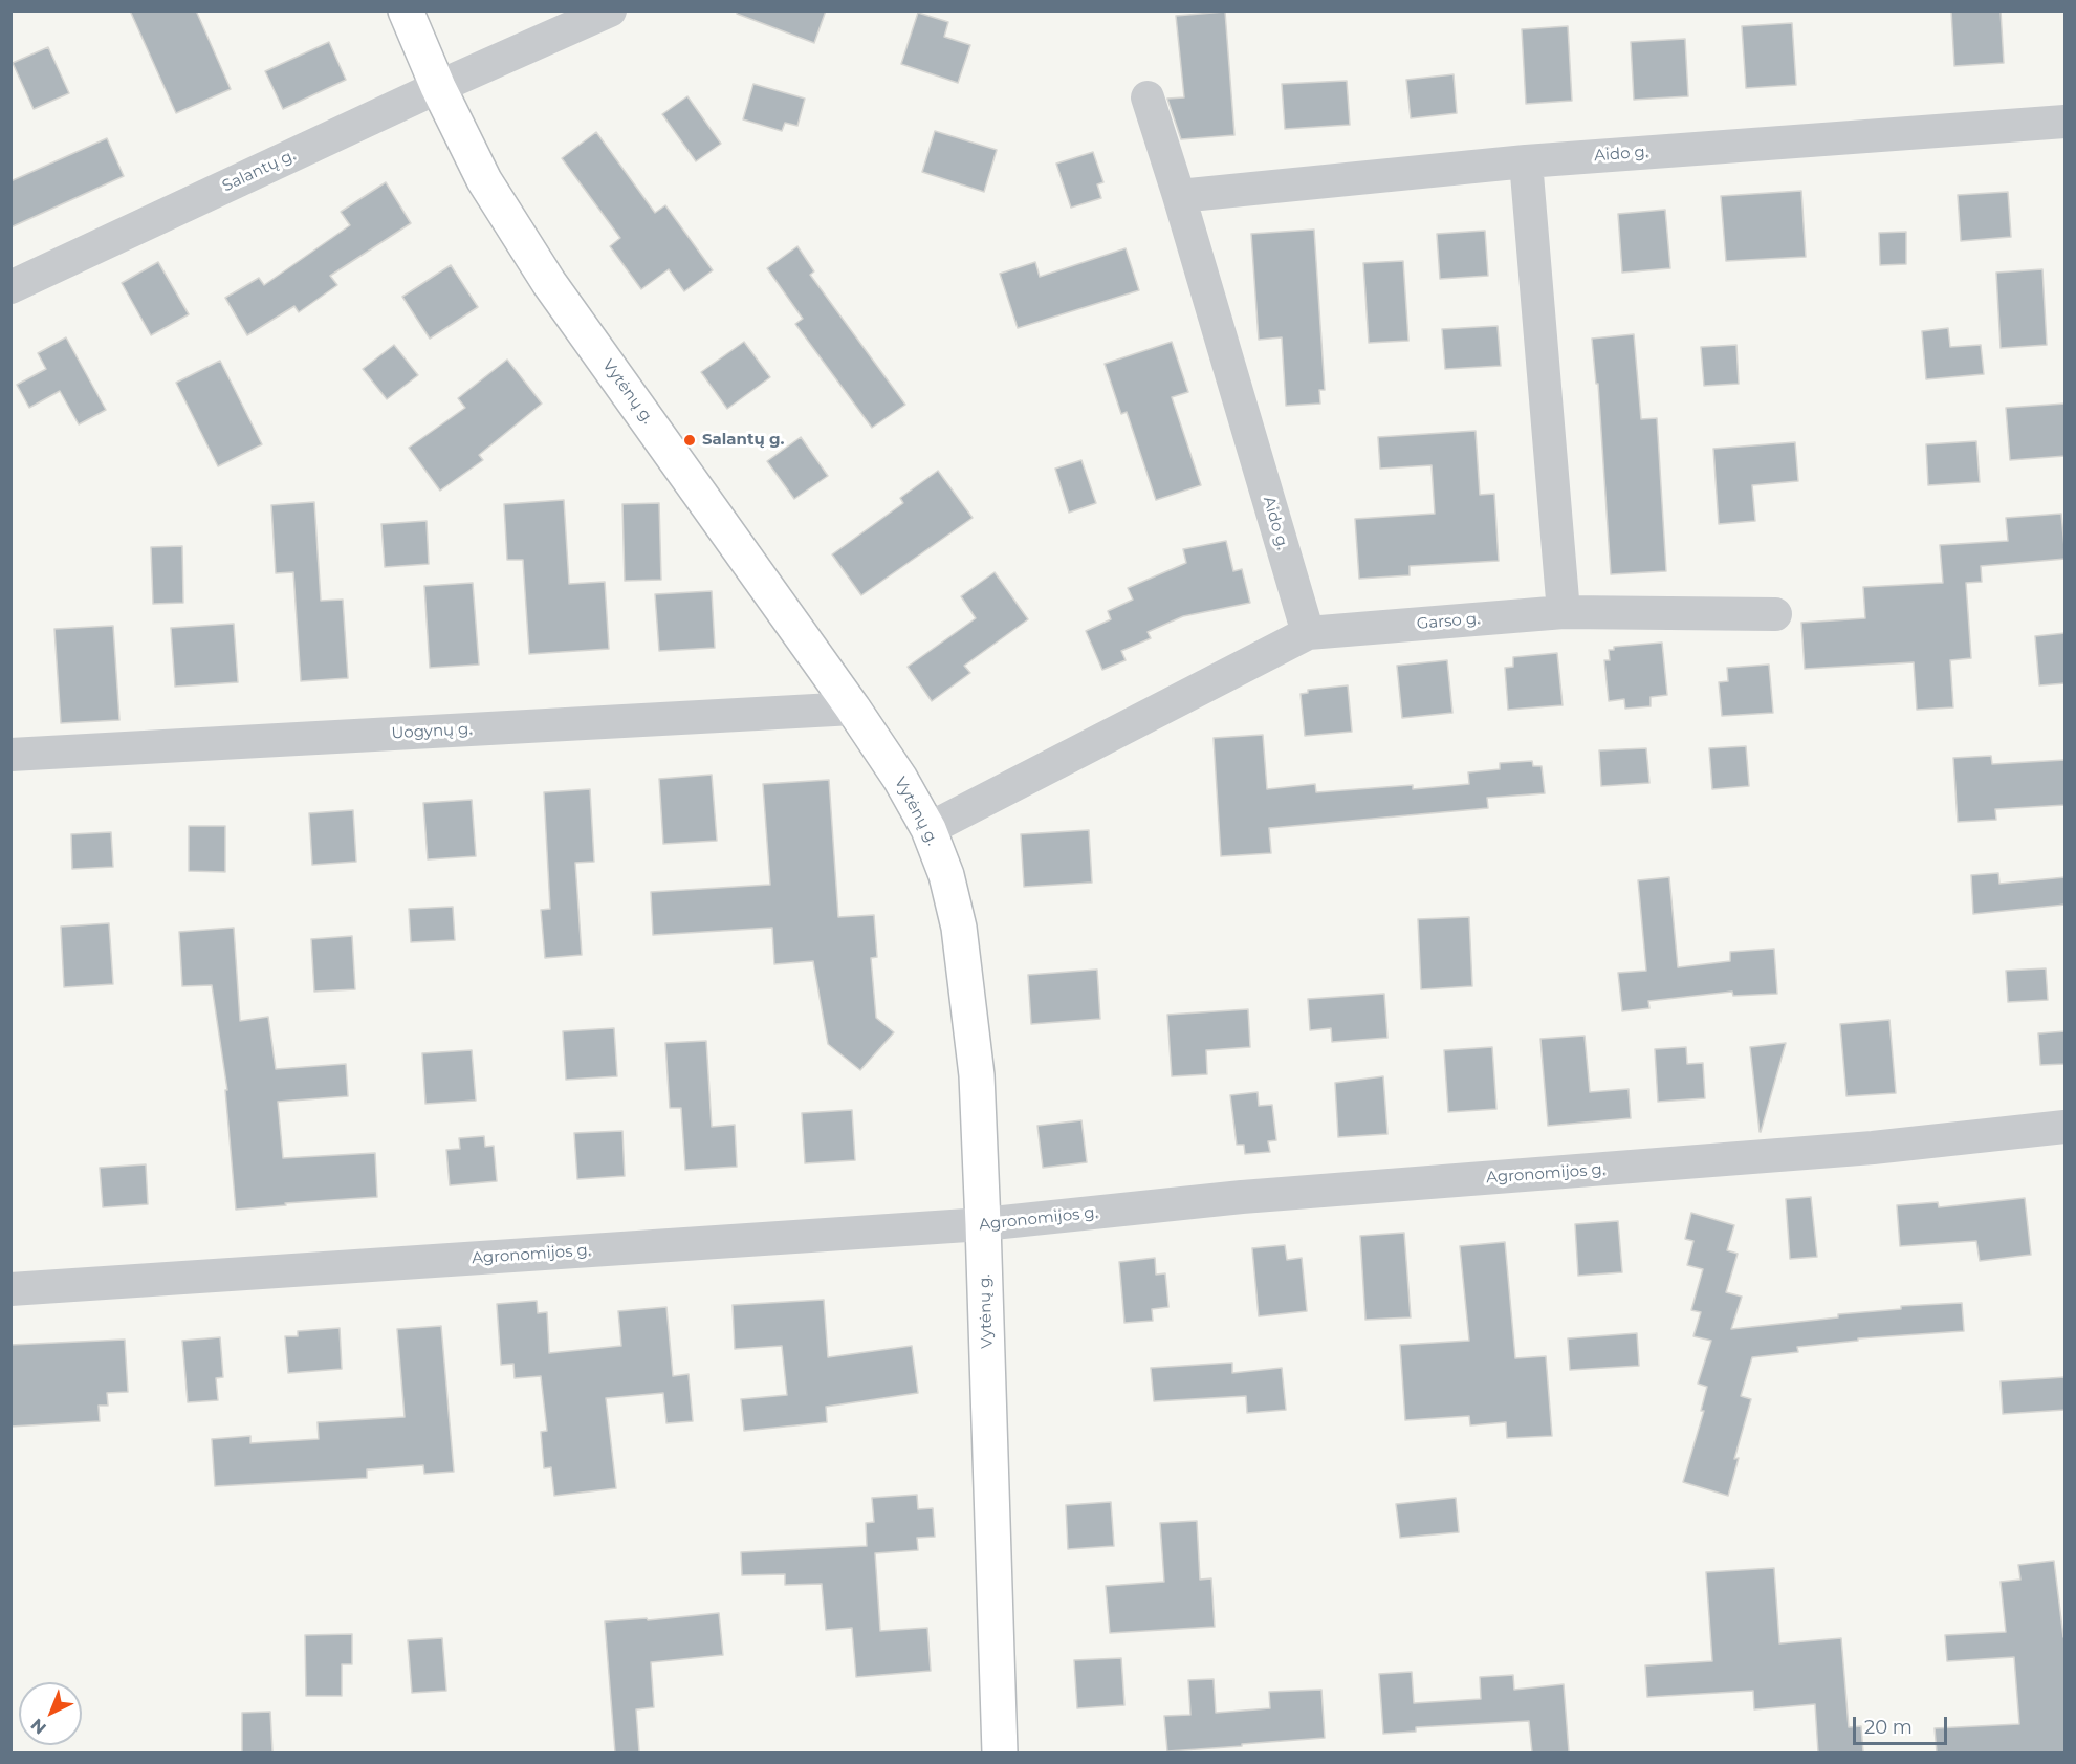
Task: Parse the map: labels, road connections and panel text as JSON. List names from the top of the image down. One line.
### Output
{"streets":{"main road":["Vytėnų g."],"street":["Aido g.","Salantų g.","Garso g.","Uogynų g.","Agronomijos g."]},"crossings":[["Aido g.","Garso g."],["Salantų g.","Vytėnų g."],["Vytėnų g.","Garso g."],["Vytėnų g.","Uogynų g."],["Vytėnų g.","Agronomijos g."]],"places":["Salantų g."],"scale_bar":"20 m","north":"bottom left"}
